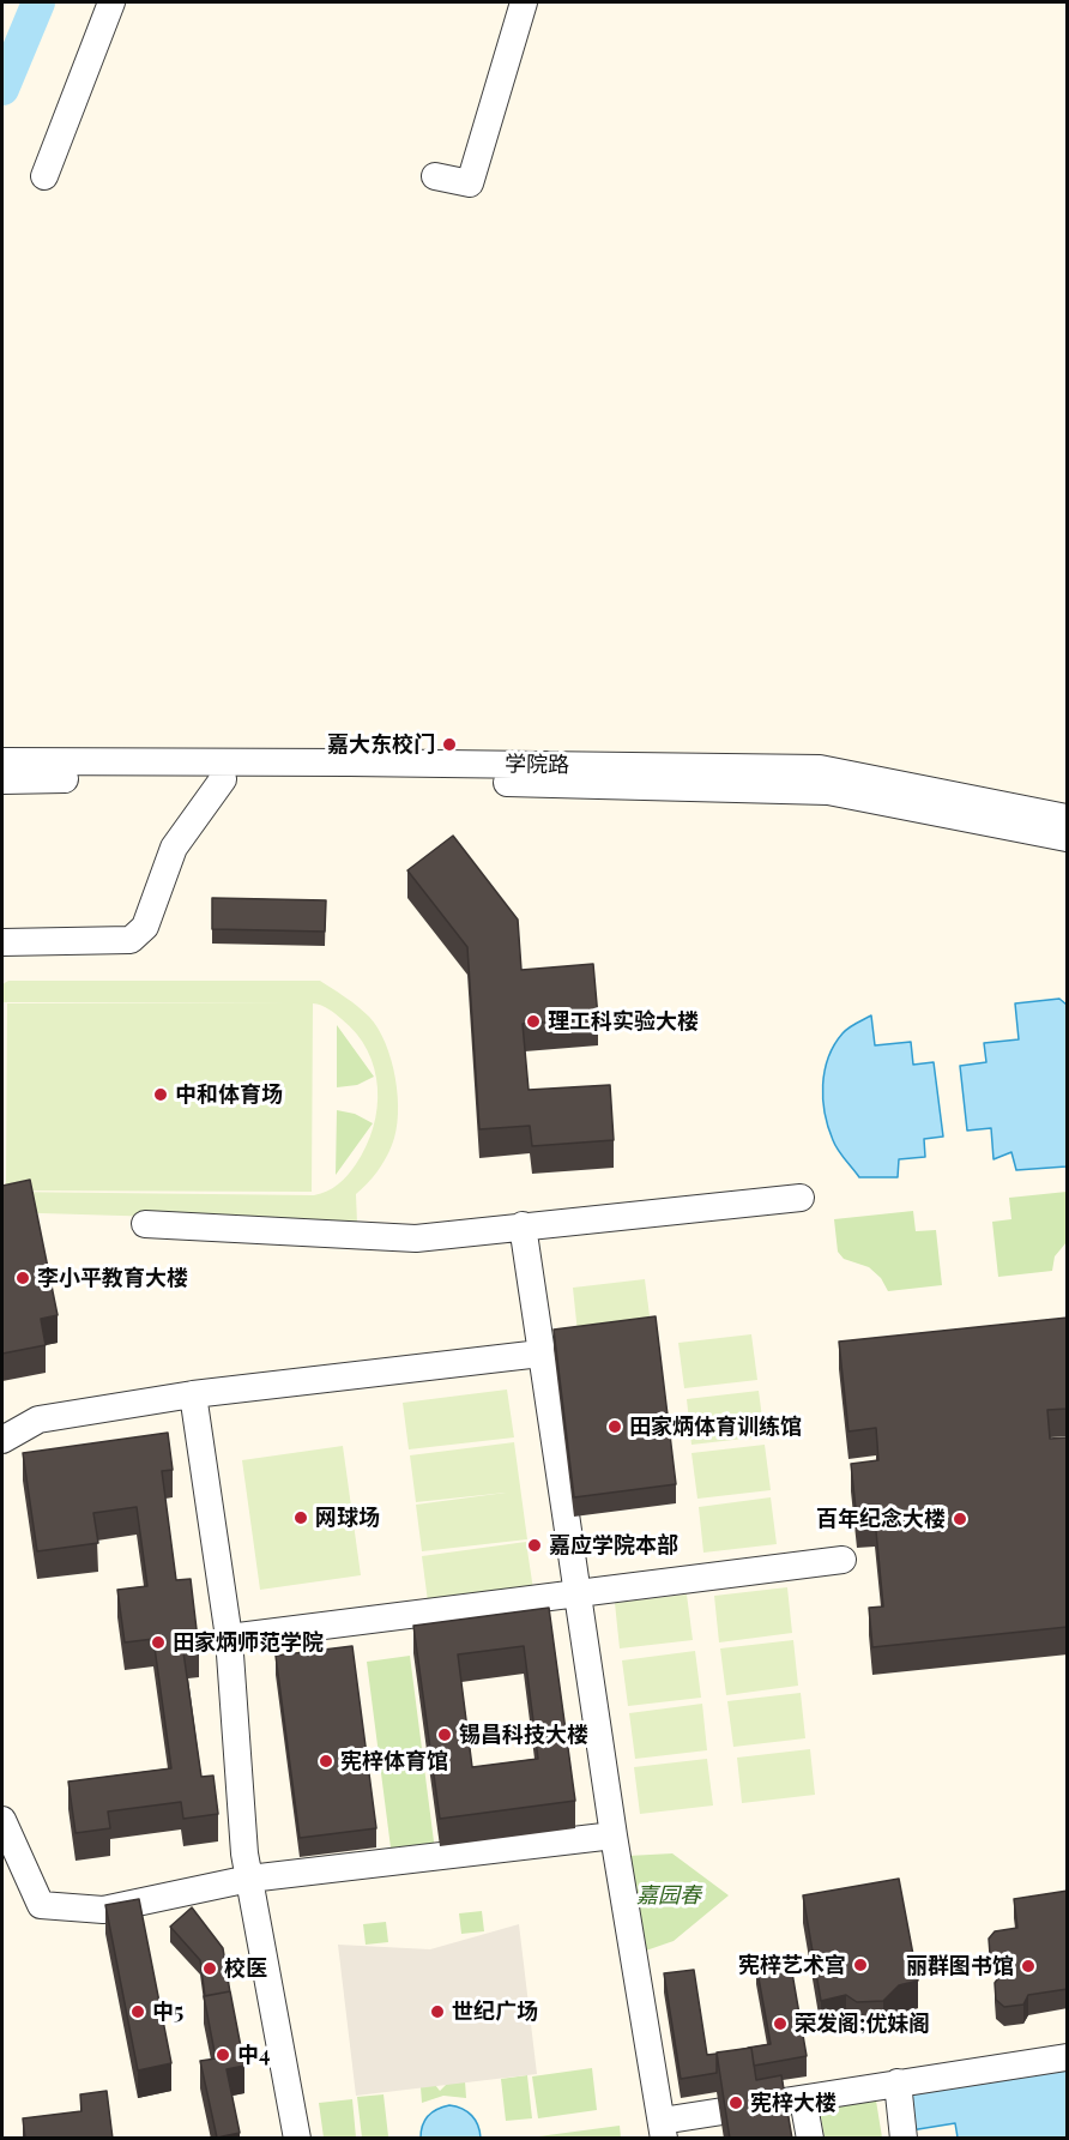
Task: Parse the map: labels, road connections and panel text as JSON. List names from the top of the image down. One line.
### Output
{"streets":{"street":["学院路"]},"parks":["嘉园春"],"places":["嘉大东校门","理工科实验大楼","中和体育场","李小平教育大楼","田家炳体育训练馆","网球场","百年纪念大楼","嘉应学院本部","田家炳师范学院","锡昌科技大楼","宪梓体育馆","宪梓艺术宫","丽群图书馆","校医","中5","世纪广场","荣发阁;优妹阁","中4","宪梓大楼"]}
